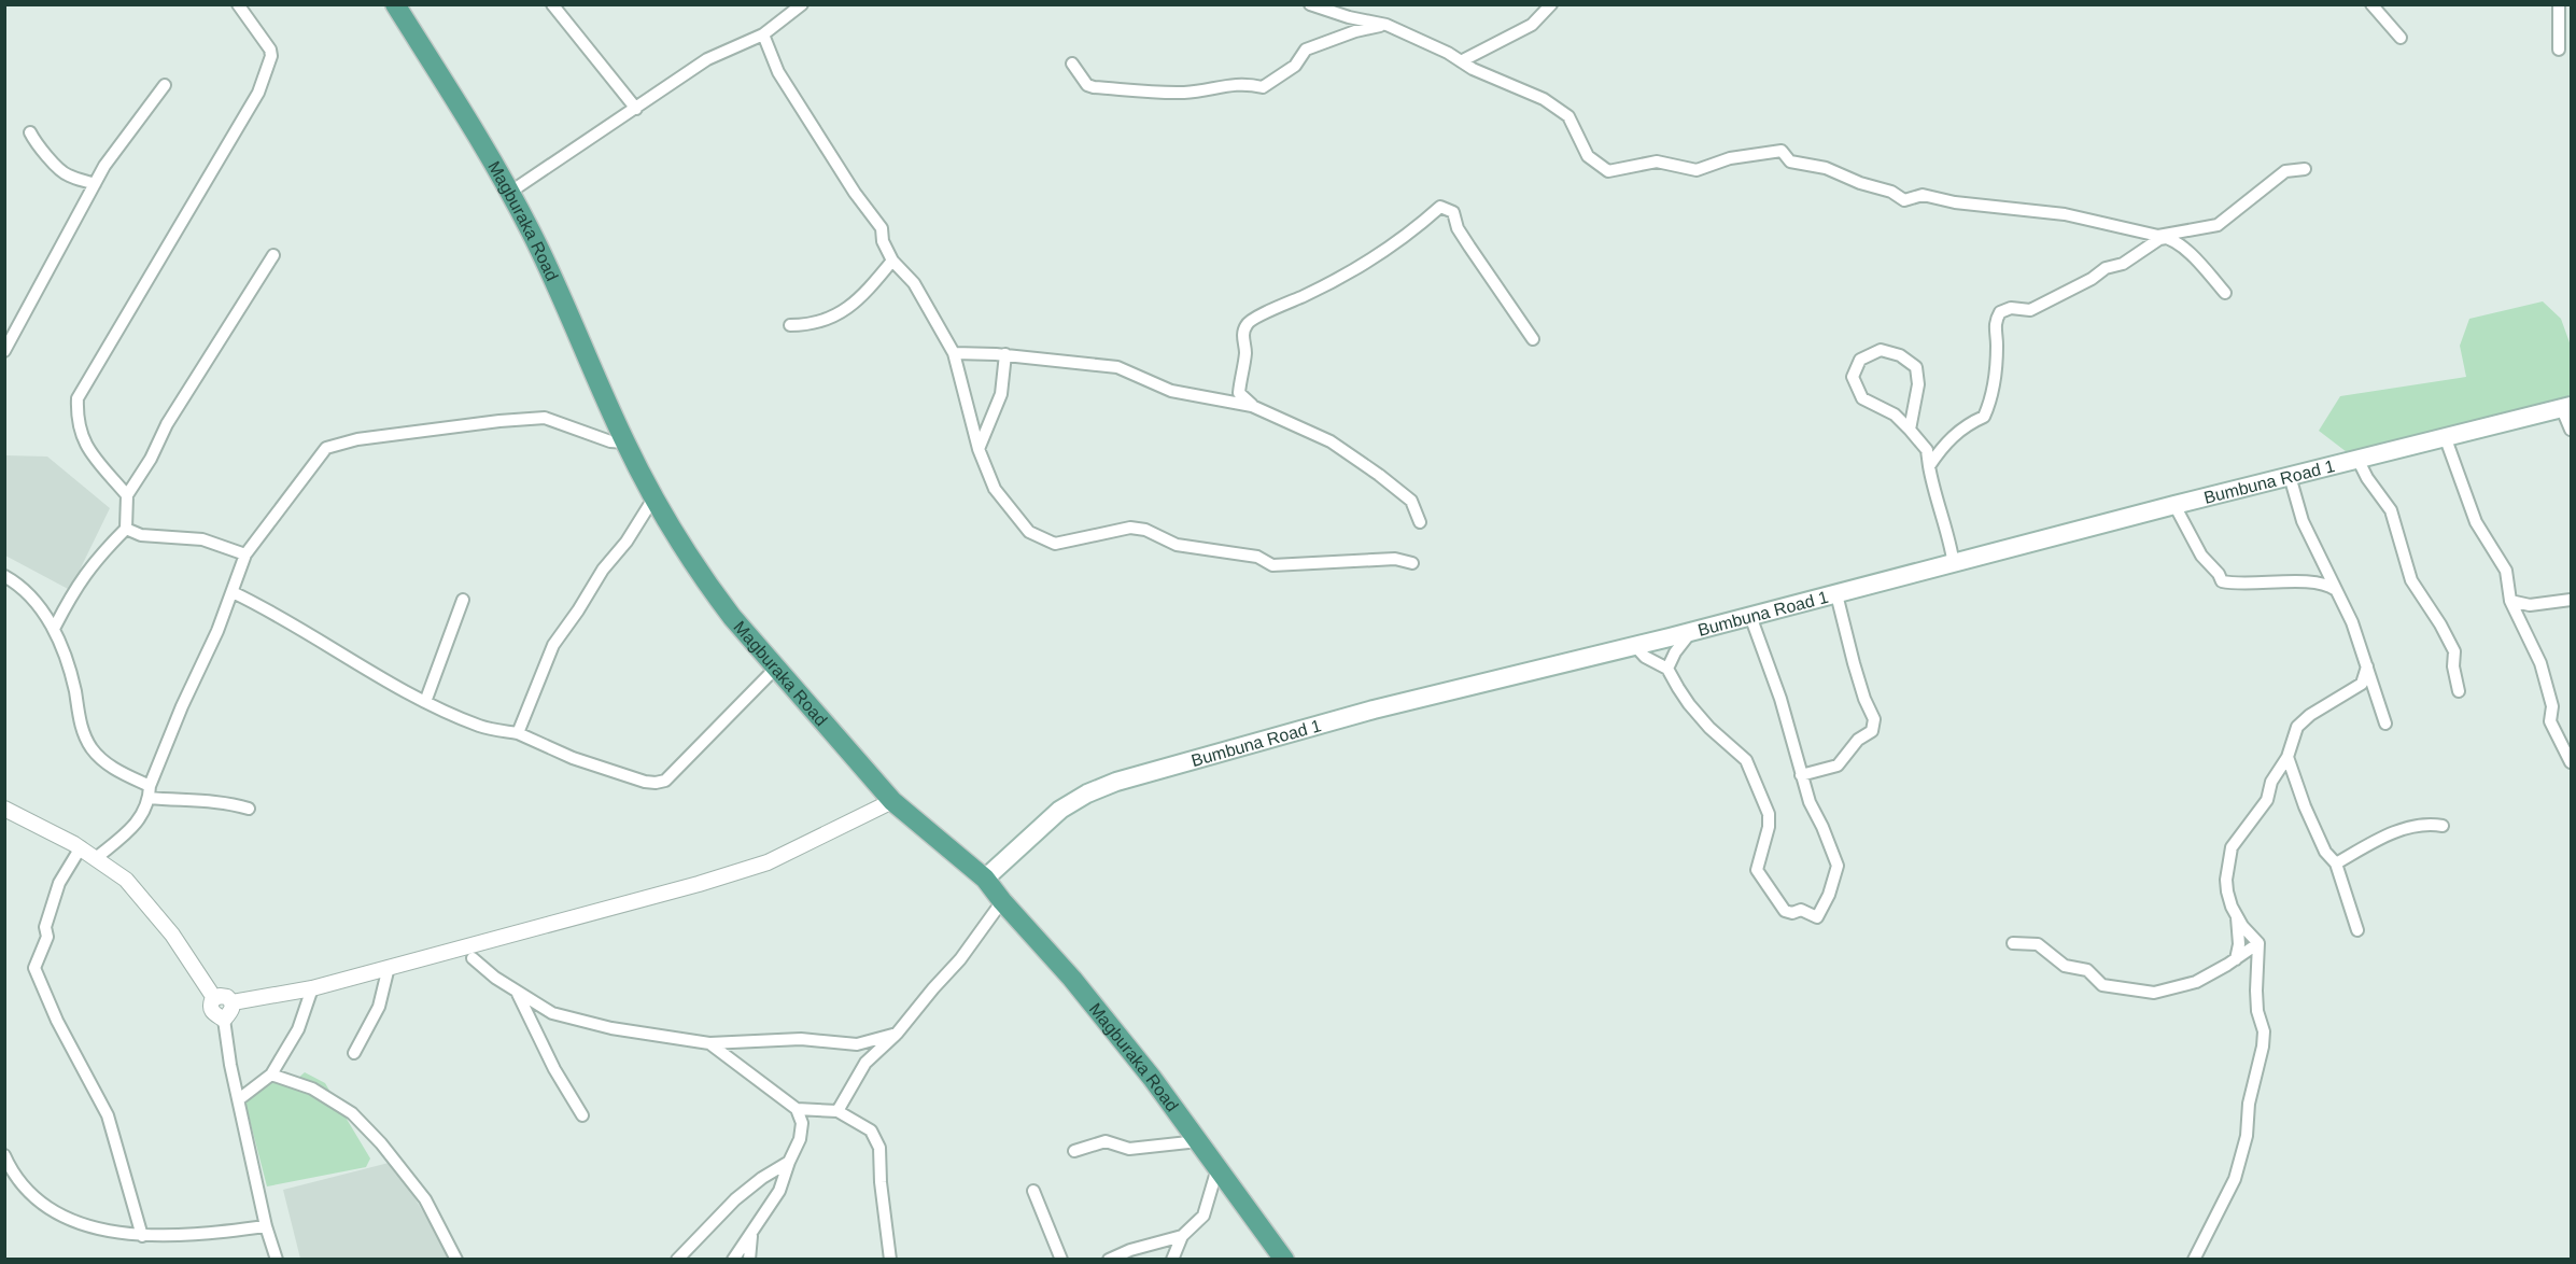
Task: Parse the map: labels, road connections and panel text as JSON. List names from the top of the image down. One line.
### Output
{"streets":{"main road":["Magburaka Road","Bumbuna Road 1"]},"crossings":[["Magburaka Road","Bumbuna Road 1"]]}
